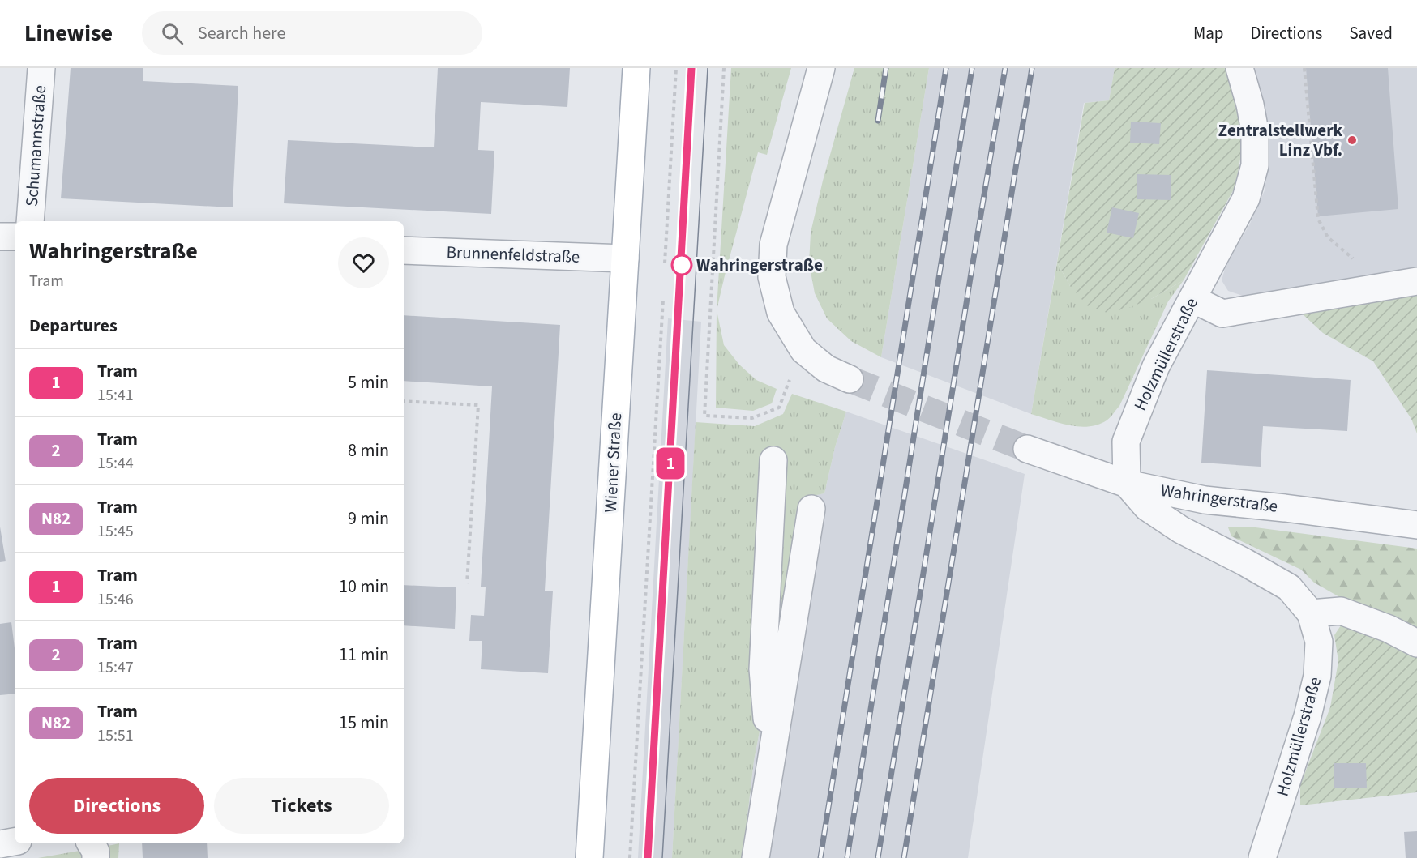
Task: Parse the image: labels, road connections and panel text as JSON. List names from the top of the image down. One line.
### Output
{"streets":{"main road":["Wiener Straße"],"street":["Schumannstraße","Brunnenfeldstraße","Holzmüllerstraße","Wahringerstraße"]},"crossings":[["Brunnenfeldstraße","Wiener Straße"],["Holzmüllerstraße","Wahringerstraße"]],"places":["Zentralstellwerk Linz Vbf.","Wahringerstraße"],"lines":["tram line 1"],"page":{"header":"Linewise","search":"Search here","nav":["Map","Directions","Saved"],"on_map":"1","heading":[["Wahringerstraße","Tram"],"Departures"],"list":[{"mark":"1","name":"Tram","note":"15:41","value":"5 min"},{"mark":"2","name":"Tram","note":"15:44","value":"8 min"},{"mark":"N82","name":"Tram","note":"15:45","value":"9 min"},{"mark":"1","name":"Tram","note":"15:46","value":"10 min"},{"mark":"2","name":"Tram","note":"15:47","value":"11 min"},{"mark":"N82","name":"Tram","note":"15:51","value":"15 min"}],"buttons":["Directions","Tickets"]}}
